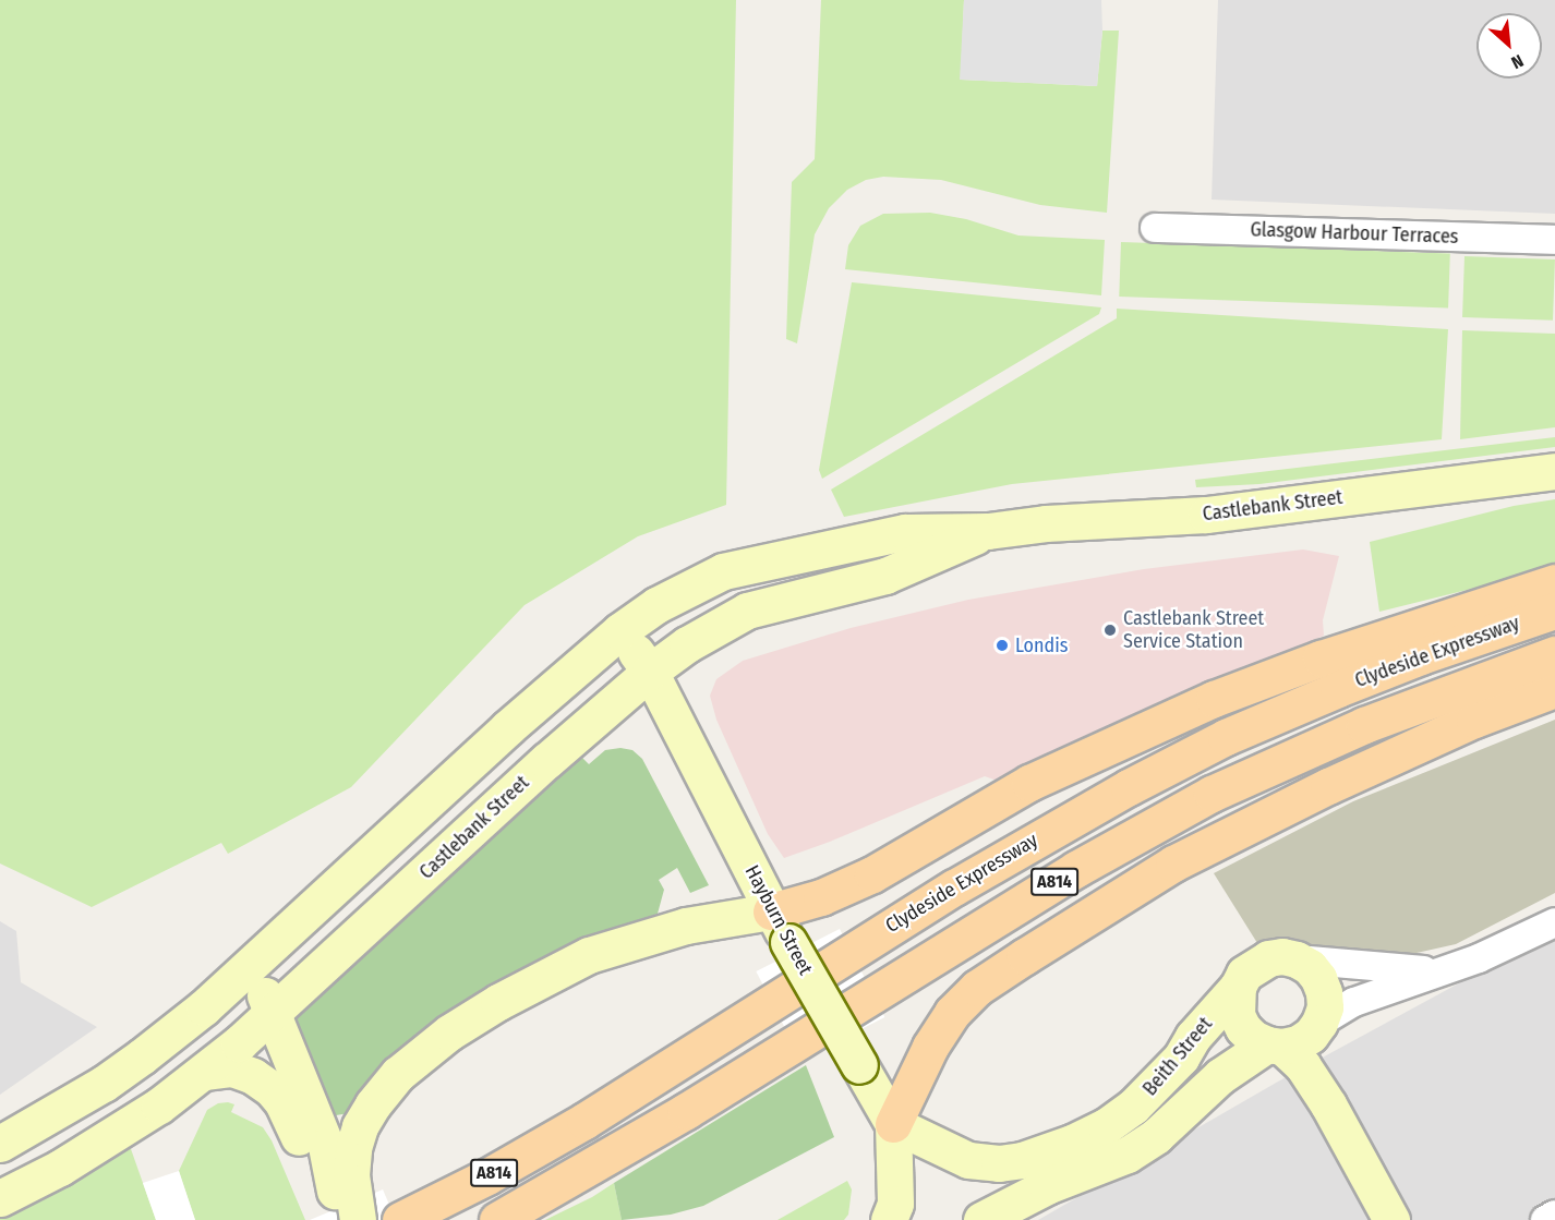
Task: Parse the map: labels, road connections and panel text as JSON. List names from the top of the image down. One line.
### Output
{"streets":{"main road":["Castlebank Street","Clydeside Expressway","A814","Hayburn Street","Beith Street"],"street":["Glasgow Harbour Terraces"]},"crossings":[["Castlebank Street","Hayburn Street"],["Hayburn Street","Beith Street"]],"places":["Castlebank Street Service Station","Londis"],"north":"bottom right"}
